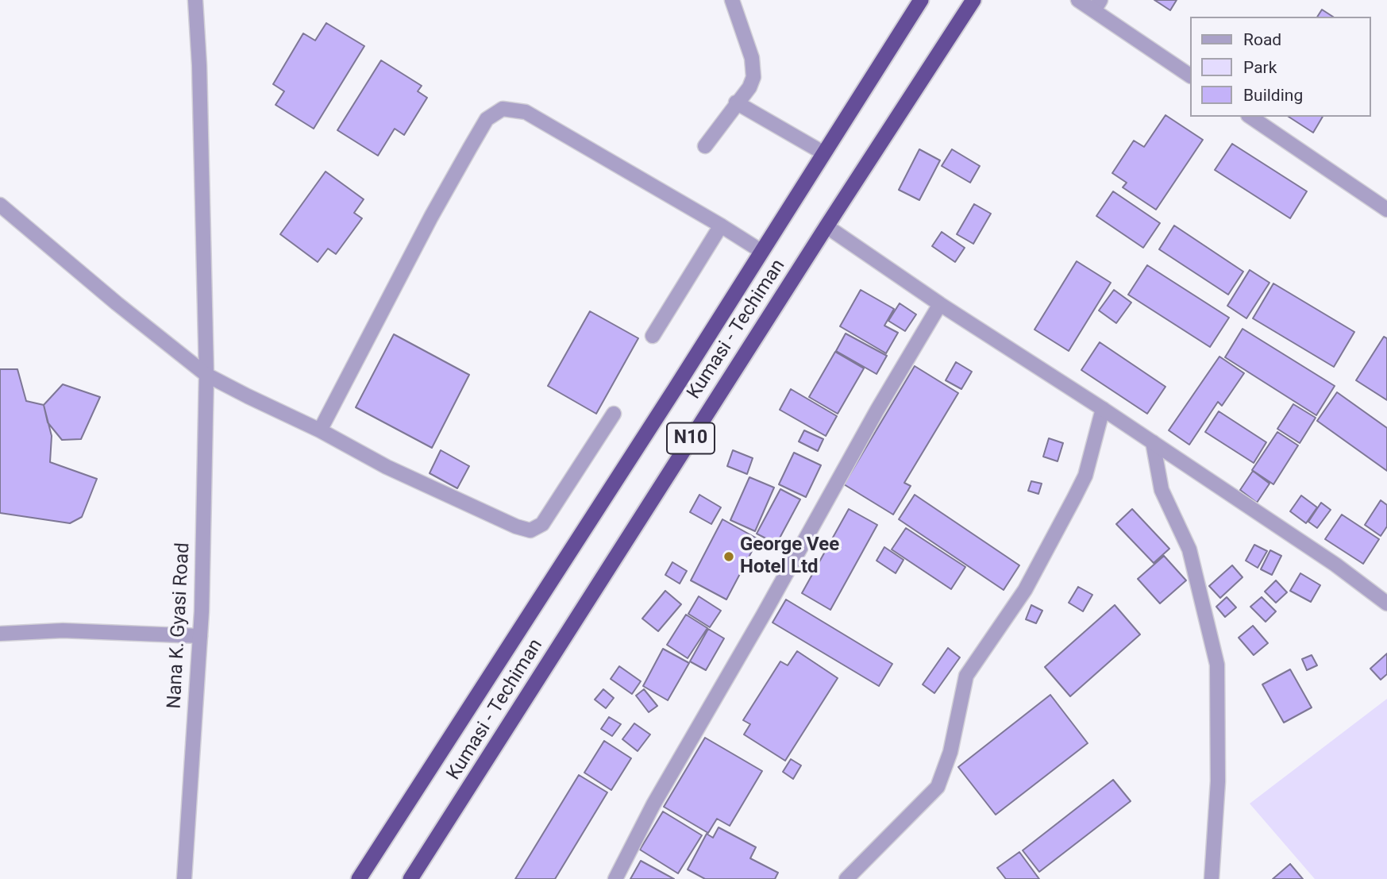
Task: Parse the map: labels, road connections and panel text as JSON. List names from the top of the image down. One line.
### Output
{"streets":{"highway":["Kumasi - Techiman","N10"],"street":["Nana K. Gyasi Road"]},"places":["George Vee Hotel Ltd"],"legend":["Road","Park","Building"]}
